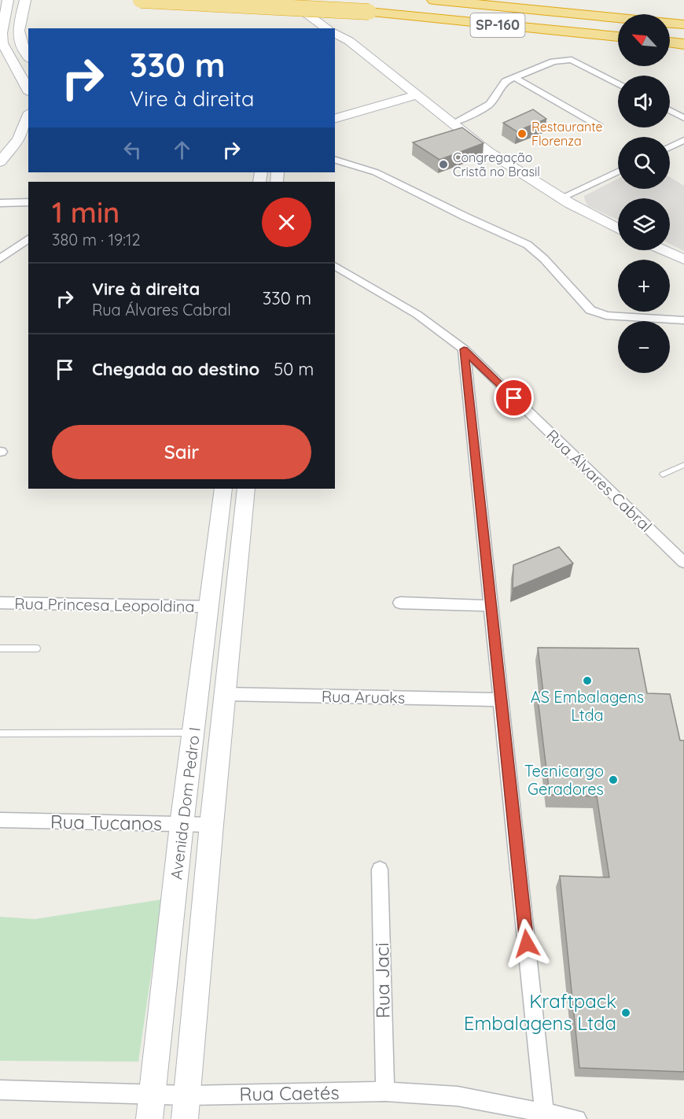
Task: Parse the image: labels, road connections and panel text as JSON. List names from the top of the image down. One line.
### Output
{"streets":{"highway":["SP-160"],"main road":["Avenida Dom Pedro I"],"street":["Rua Álvares Cabral","Rua Princesa Leopoldina","Rua Aruaks","Rua Tucanos","Rua Jaci","Rua Caetés"]},"crossings":[["Rua Princesa Leopoldina","Avenida Dom Pedro I"],["Rua Aruaks","Avenida Dom Pedro I"],["Avenida Dom Pedro I","Rua Tucanos"],["Avenida Dom Pedro I","Rua Caetés"],["Rua Jaci","Rua Caetés"]],"places":["Restaurante Florenza","Congregação Cristã no Brasil","AS Embalagens Ltda","Tecnicargo Geradores","Kraftpack Embalagens Ltda"],"north":"top left","page":{"map_buttons":["+","−"],"turn":["330 m","Vire à direita"],"heading":["1 min","380 m · 19:12"],"list":[{"name":"Vire à direita","note":"Rua Álvares Cabral","value":"330 m"},{"name":"Chegada ao destino","value":"50 m"}],"buttons":"Sair"}}
